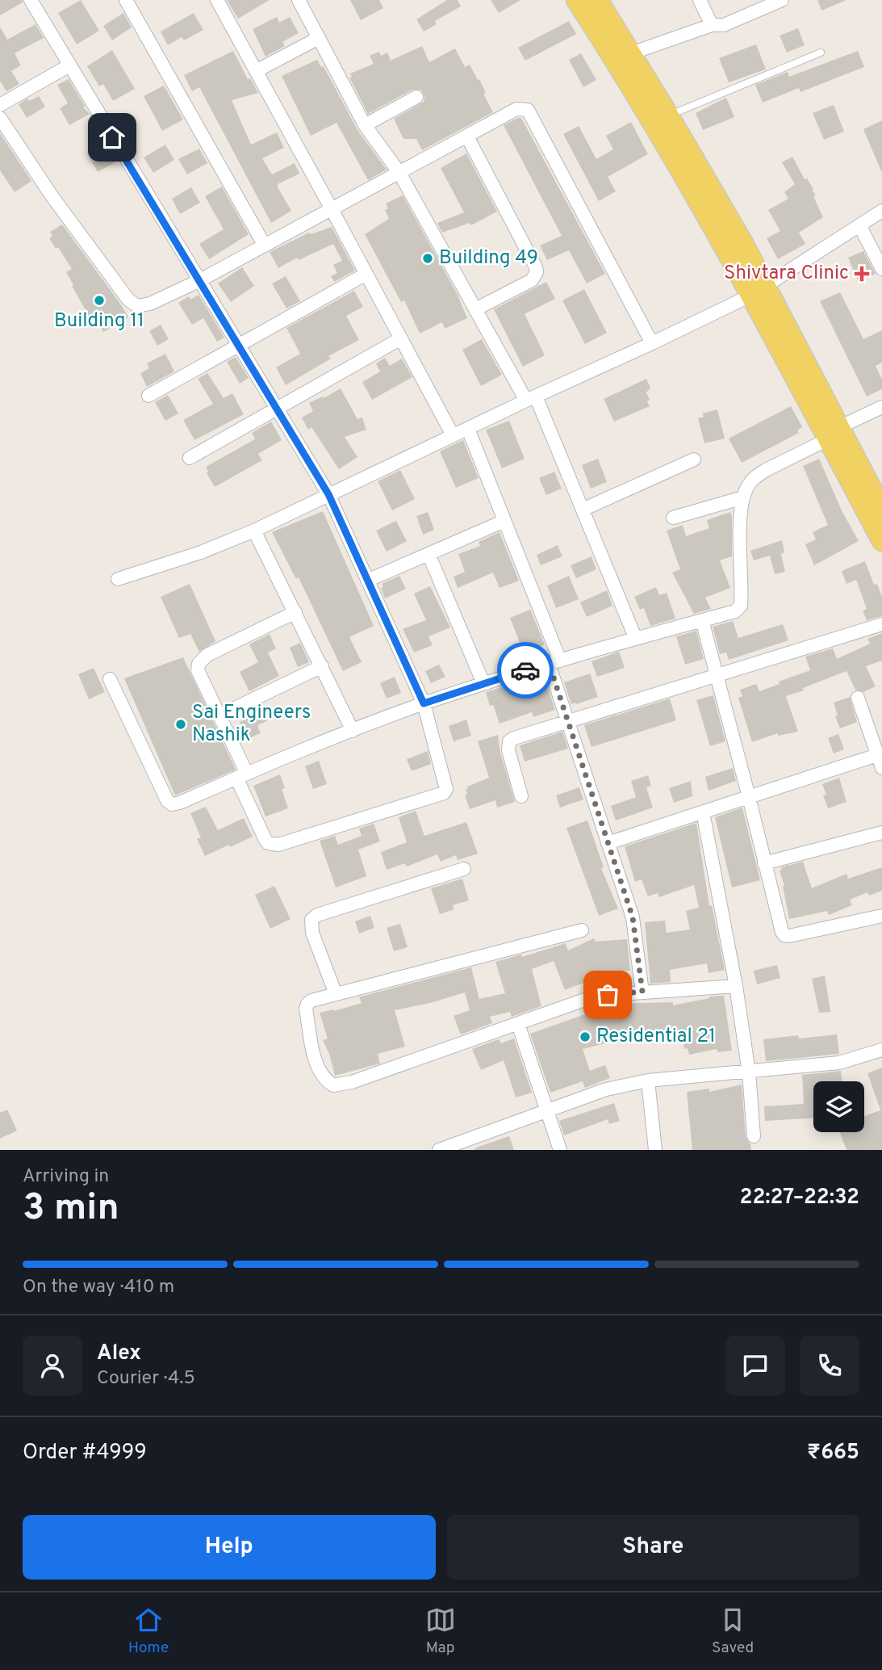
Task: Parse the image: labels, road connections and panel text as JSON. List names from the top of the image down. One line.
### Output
{"places":{"other":["Building 49","Building 11","Sai Engineers Nashik","Residential 21"],"health":["Shivtara Clinic"]},"page":{"heading":["3 min","Arriving in","22:27–22:32"],"panel":["Alex","Courier · 4.5","Order #4999","₹665"],"bar":"On the way · 410 m","buttons":["Help","Share"],"tabs":["Home","Map","Saved"]}}
